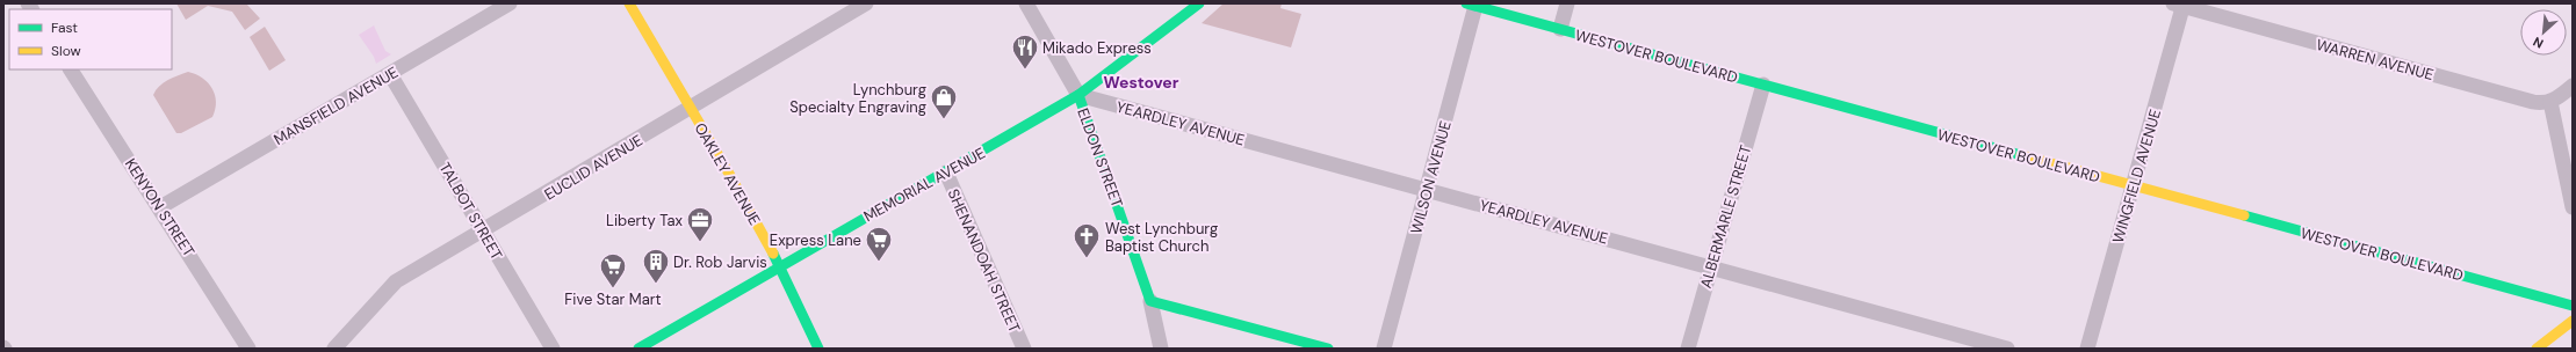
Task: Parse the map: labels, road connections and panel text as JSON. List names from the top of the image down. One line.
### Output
{"streets":{"street":["WESTOVER BOULEVARD","WARREN AVENUE","MANSFIELD AVENUE","YEARDLEY AVENUE","ELDON STREET","EUCLID AVENUE","OAKLEY AVENUE","WINGFIELD AVENUE","WILSON AVENUE","MEMORIAL AVENUE","KENYON STREET","TALBOT STREET","ALBERMARLE STREET","SHENANDOAH STREET"]},"crossings":[["WESTOVER BOULEVARD","WINGFIELD AVENUE"],["WESTOVER BOULEVARD","WILSON AVENUE"],["WESTOVER BOULEVARD","ALBERMARLE STREET"],["WARREN AVENUE","WINGFIELD AVENUE"],["MANSFIELD AVENUE","KENYON STREET"],["MANSFIELD AVENUE","TALBOT STREET"],["YEARDLEY AVENUE","ELDON STREET"],["YEARDLEY AVENUE","WILSON AVENUE"],["YEARDLEY AVENUE","MEMORIAL AVENUE"],["YEARDLEY AVENUE","ALBERMARLE STREET"],["ELDON STREET","MEMORIAL AVENUE"],["EUCLID AVENUE","OAKLEY AVENUE"],["EUCLID AVENUE","TALBOT STREET"],["OAKLEY AVENUE","MEMORIAL AVENUE"],["MEMORIAL AVENUE","SHENANDOAH STREET"]],"districts":["Westover"],"places":{"restaurant":["Mikado Express"],"shop":["Lynchburg Specialty Engraving"],"office":["Liberty Tax"],"church":["West Lynchburg Baptist Church"],"supermarket":["Express Lane","Five Star Mart"],"building":["Dr. Rob Jarvis"]},"legend":["Fast","Slow"],"north":"bottom left"}
